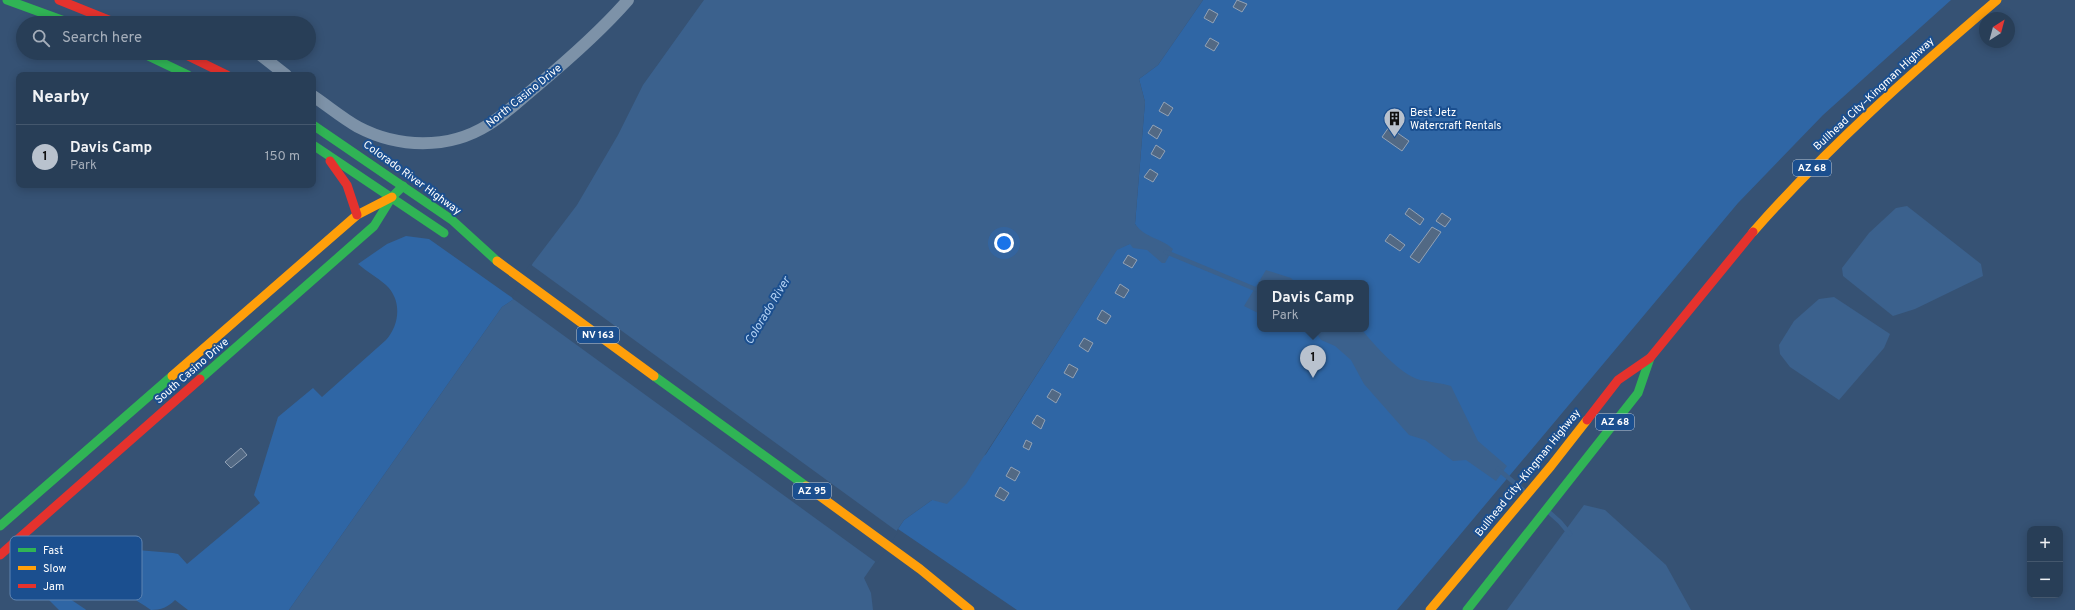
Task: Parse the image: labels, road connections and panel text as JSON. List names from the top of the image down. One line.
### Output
{"streets":{"main road":["Bullhead City–Kingman Highway","AZ 68","Colorado River Highway","NV 163","South Casino Drive","AZ 95"],"street":["North Casino Drive"]},"crossings":[["Colorado River Highway","South Casino Drive"],["Colorado River Highway","AZ 95"]],"water":["Colorado River"],"places":{"building":["Best Jetz Watercraft Rentals"]},"legend":["Fast","Slow","Jam"],"north":"top right","page":{"search":"Search here","heading":"Nearby","list":[{"mark":"1","name":"Davis Camp","note":"Park","value":"150 m"}],"popup":["Davis Camp","Park"],"pins":"1","map_buttons":["+","−"]}}
